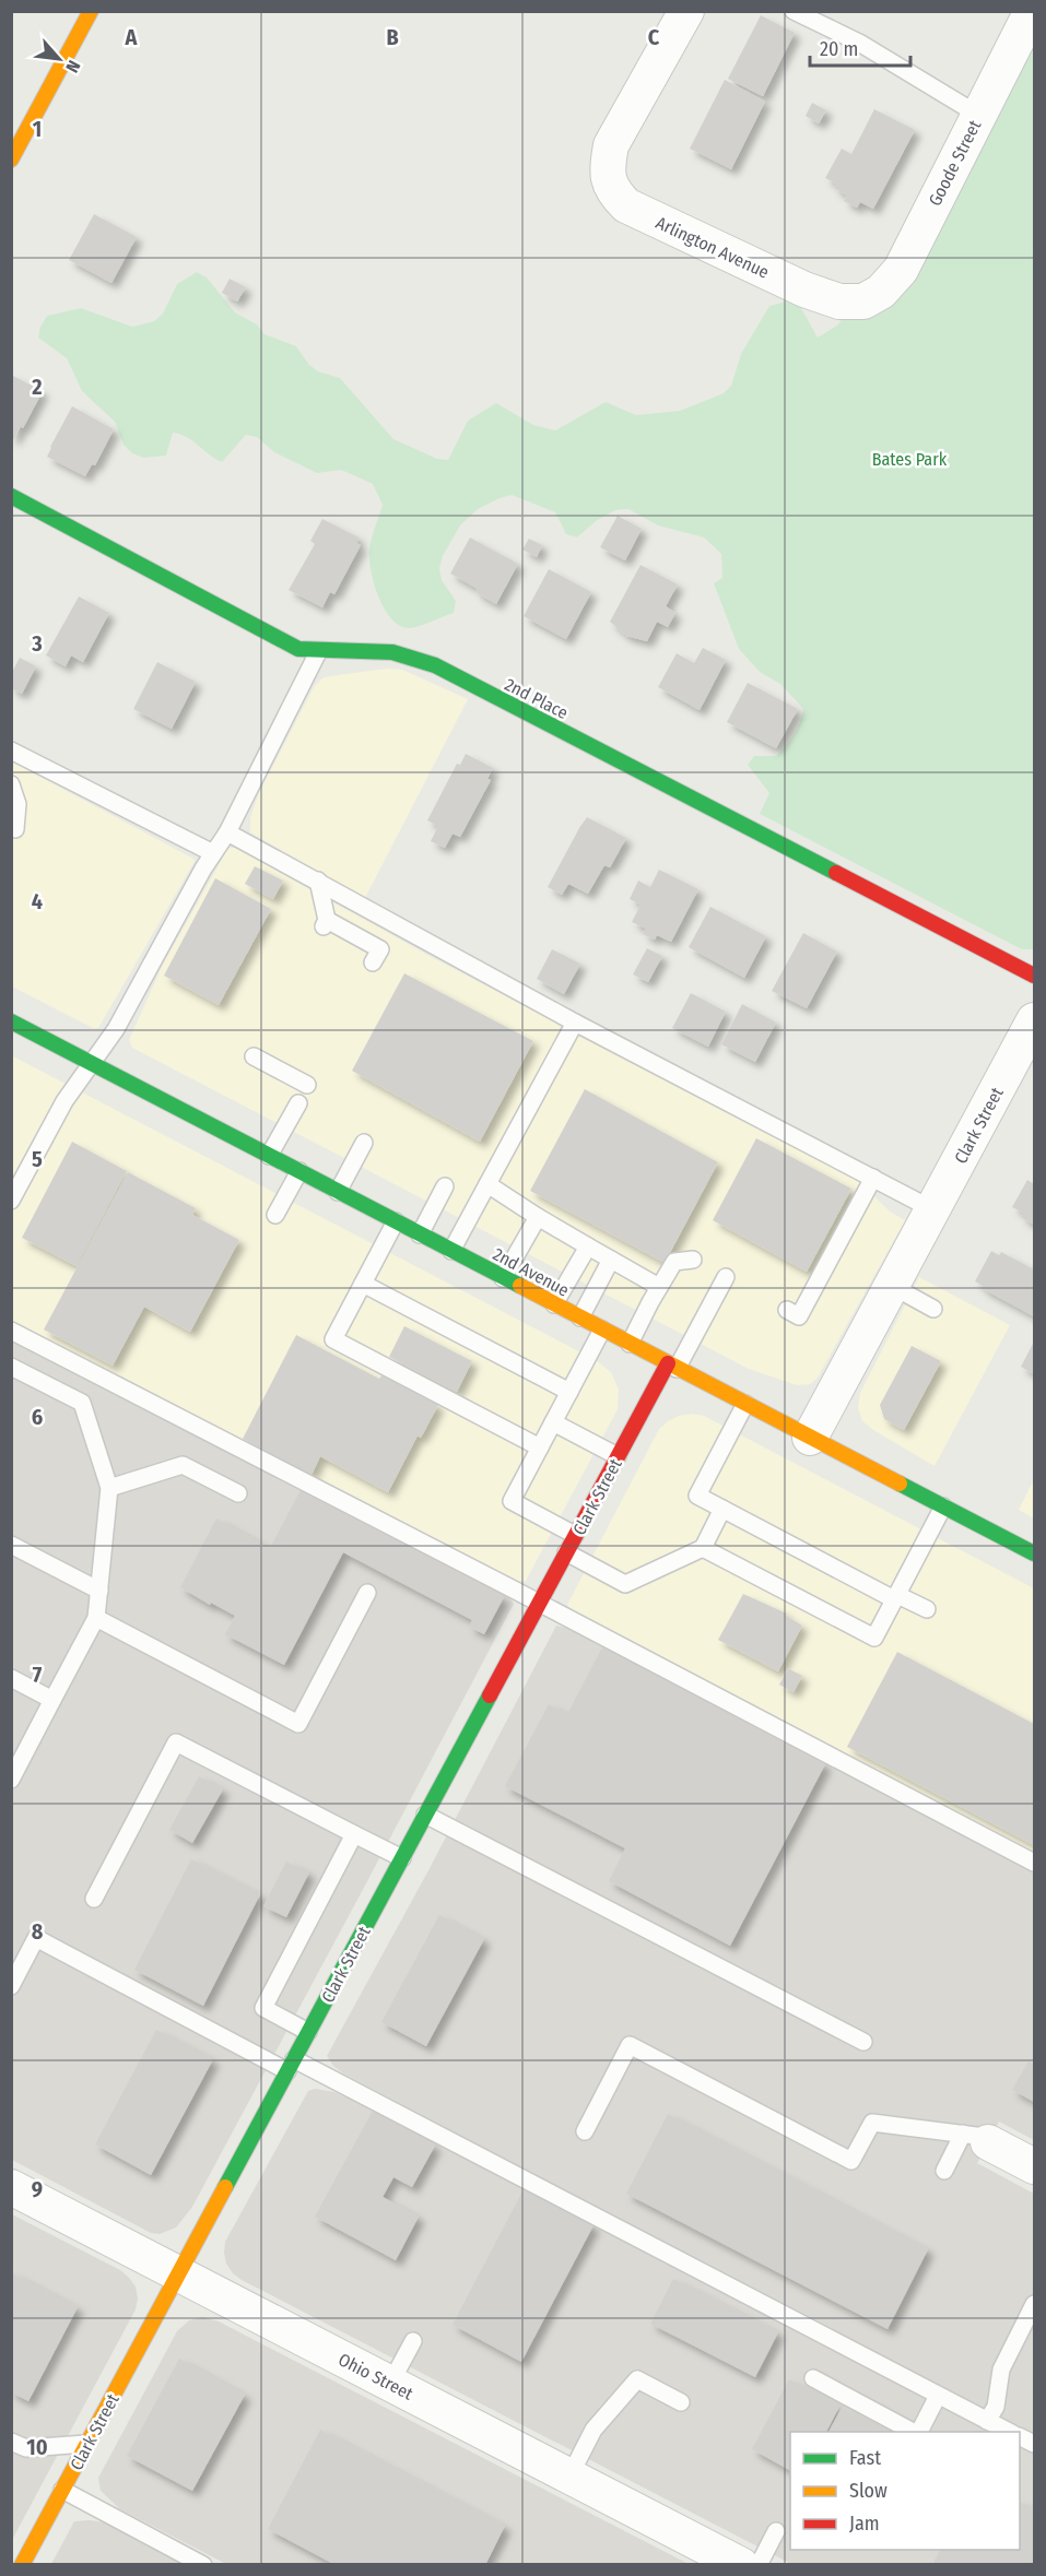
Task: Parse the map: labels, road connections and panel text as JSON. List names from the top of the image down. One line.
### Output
{"streets":{"street":["Goode Street","Arlington Avenue","2nd Place","Clark Street","2nd Avenue","Ohio Street"]},"crossings":[["Goode Street","Arlington Avenue"],["Clark Street","2nd Avenue"],["Clark Street","Ohio Street"]],"parks":["Bates Park"],"legend":["Fast","Slow","Jam"],"scale_bar":"20 m","north":"bottom right","grid":{"columns":["A","B","C"],"rows":["1","2","3","4","5","6","7","8","9","10"]}}
